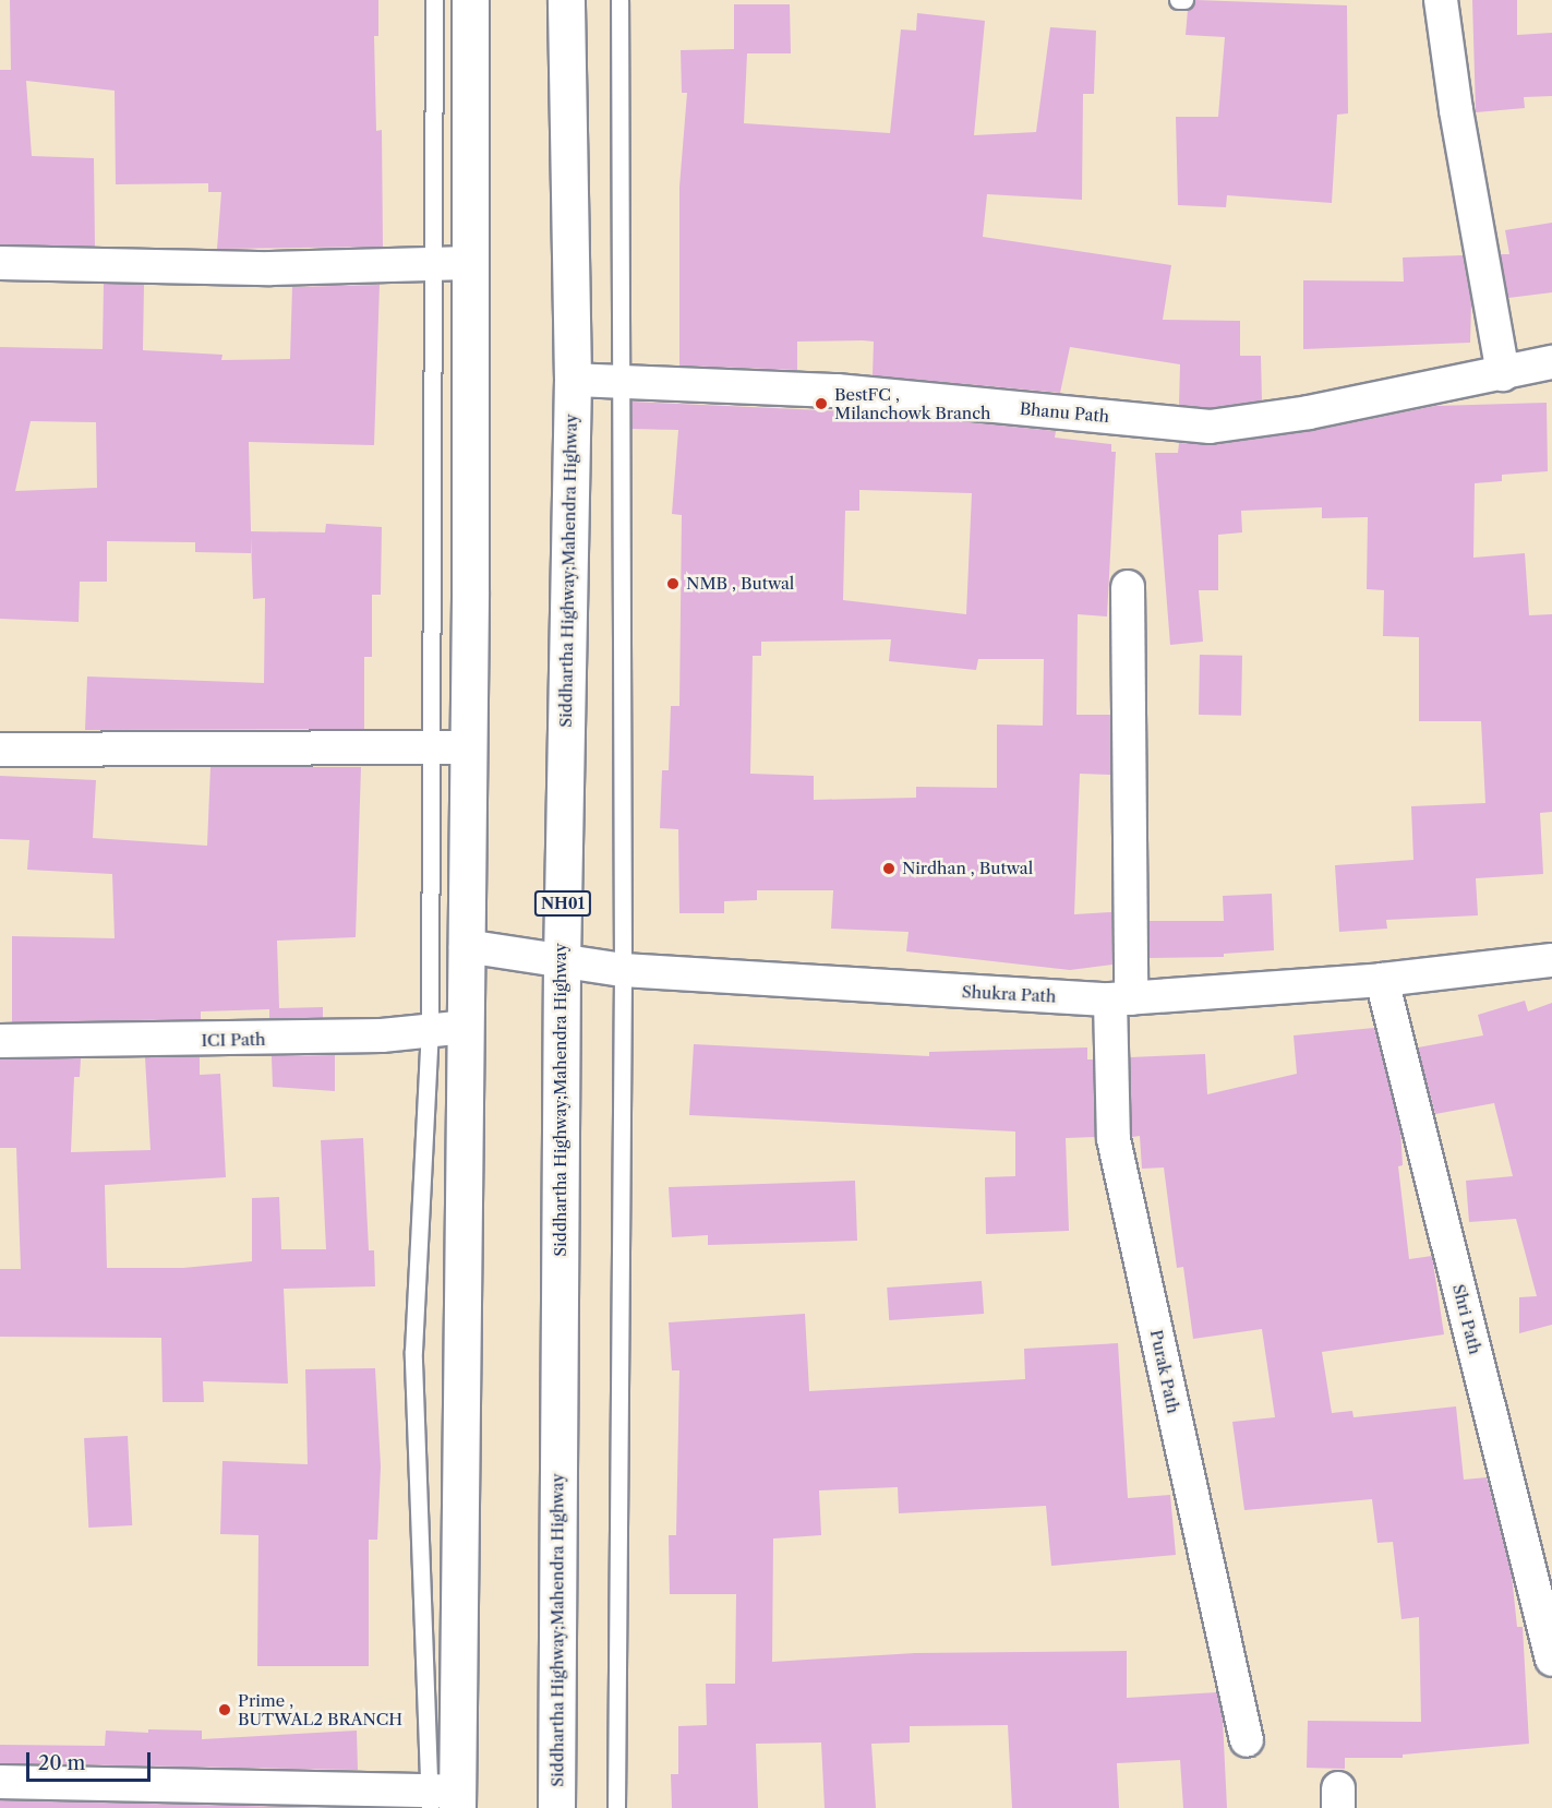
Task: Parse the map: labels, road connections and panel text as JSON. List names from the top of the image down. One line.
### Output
{"streets":{"highway":["Siddhartha Highway;Mahendra Highway","NH01"],"street":["Bhanu Path","Shukra Path","ICI Path","Shri Path","Purak Path"]},"crossings":[["Bhanu Path","Siddhartha Highway;Mahendra Highway"],["Siddhartha Highway;Mahendra Highway","Shukra Path"],["Shukra Path","Shri Path"],["Shukra Path","Purak Path"]],"places":["BestFC , Milanchowk Branch","NMB , Butwal","Nirdhan , Butwal","Prime , BUTWAL2 BRANCH"],"scale_bar":"20 m"}
